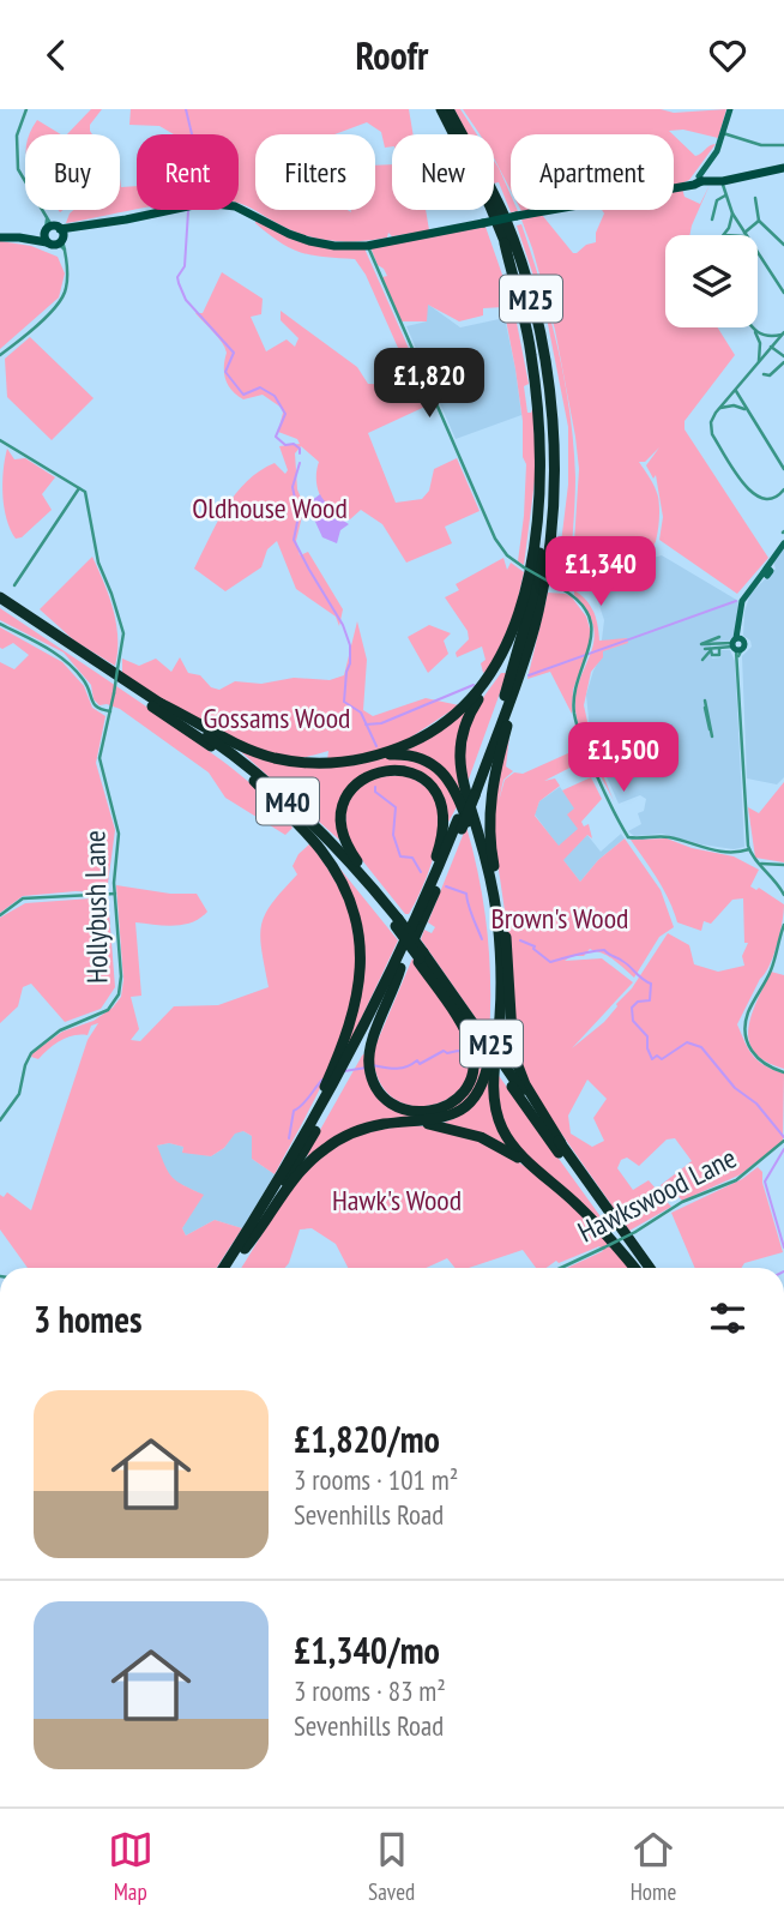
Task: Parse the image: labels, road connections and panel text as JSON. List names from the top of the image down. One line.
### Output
{"streets":{"highway":["M25","M40"],"street":["Hollybush Lane","Hawkswood Lane"]},"crossings":[["M25","M40"]],"parks":["Oldhouse Wood","Gossams Wood","Brown's Wood","Hawk's Wood"],"page":{"header":"Roofr","chip":["Buy","Rent","Filters","New","Apartment"],"price":["£1,820","£1,340","£1,500"],"heading":"3 homes","list":[{"name":"£1,820/mo","note":"3 rooms · 101 m² · Sevenhills Road"},{"name":"£1,340/mo","note":"3 rooms · 83 m² · Sevenhills Road"}],"tabs":["Map","Saved","Home"]}}
